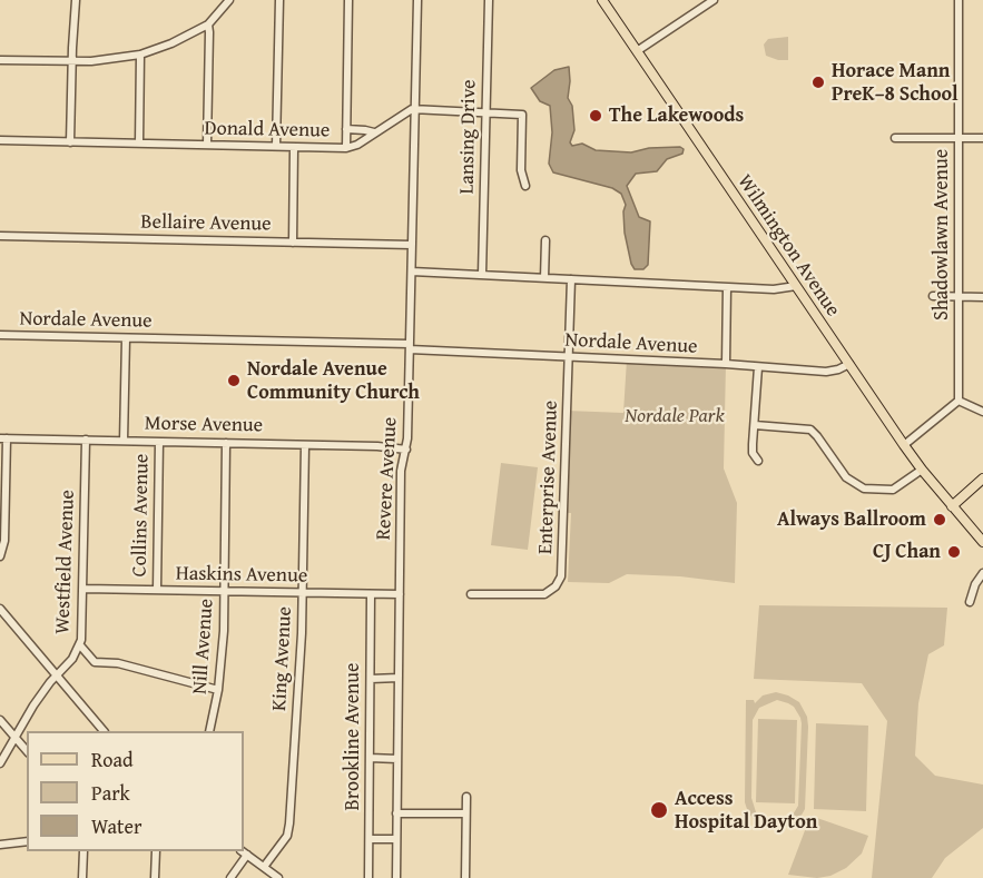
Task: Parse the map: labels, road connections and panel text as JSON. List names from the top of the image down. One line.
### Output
{"streets":{"main road":["Wilmington Avenue"],"street":["Donald Avenue","Lansing Drive","Bellaire Avenue","Shadowlawn Avenue","Nordale Avenue","Morse Avenue","Enterprise Avenue","Revere Avenue","Collins Avenue","Westfield Avenue","Haskins Avenue","Nill Avenue","King Avenue","Brookline Avenue"]},"crossings":[["Donald Avenue","Lansing Drive"],["Donald Avenue","Revere Avenue"],["Bellaire Avenue","Revere Avenue"],["Wilmington Avenue","Nordale Avenue"],["Nordale Avenue","Enterprise Avenue"],["Nordale Avenue","Revere Avenue"],["Morse Avenue","Revere Avenue"],["Morse Avenue","Collins Avenue"],["Morse Avenue","Westfield Avenue"],["Morse Avenue","Nill Avenue"],["Morse Avenue","King Avenue"],["Revere Avenue","Haskins Avenue"],["Collins Avenue","Haskins Avenue"],["Westfield Avenue","Haskins Avenue"],["Haskins Avenue","Nill Avenue"],["Haskins Avenue","King Avenue"],["Haskins Avenue","Brookline Avenue"]],"parks":["Nordale Park"],"places":["Horace Mann PreK–8 School","The Lakewoods","Nordale Avenue Community Church","Always Ballroom","CJ Chan","Access Hospital Dayton"],"legend":["Road","Park","Water"]}
